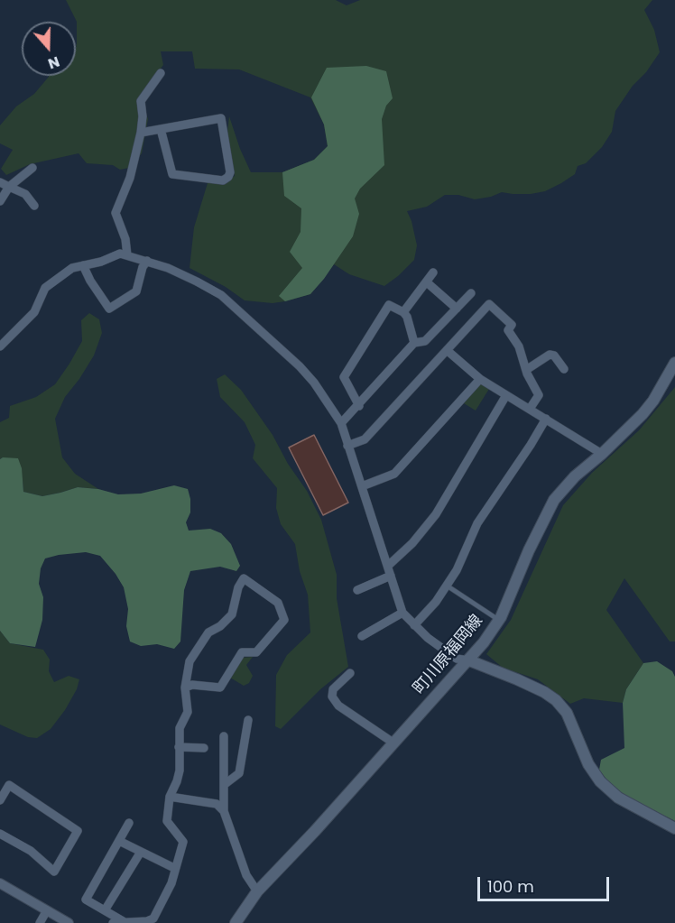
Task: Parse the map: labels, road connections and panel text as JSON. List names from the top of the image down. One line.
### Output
{"streets":{"main road":["町川原福岡線"]},"scale_bar":"100 m","north":"bottom"}
